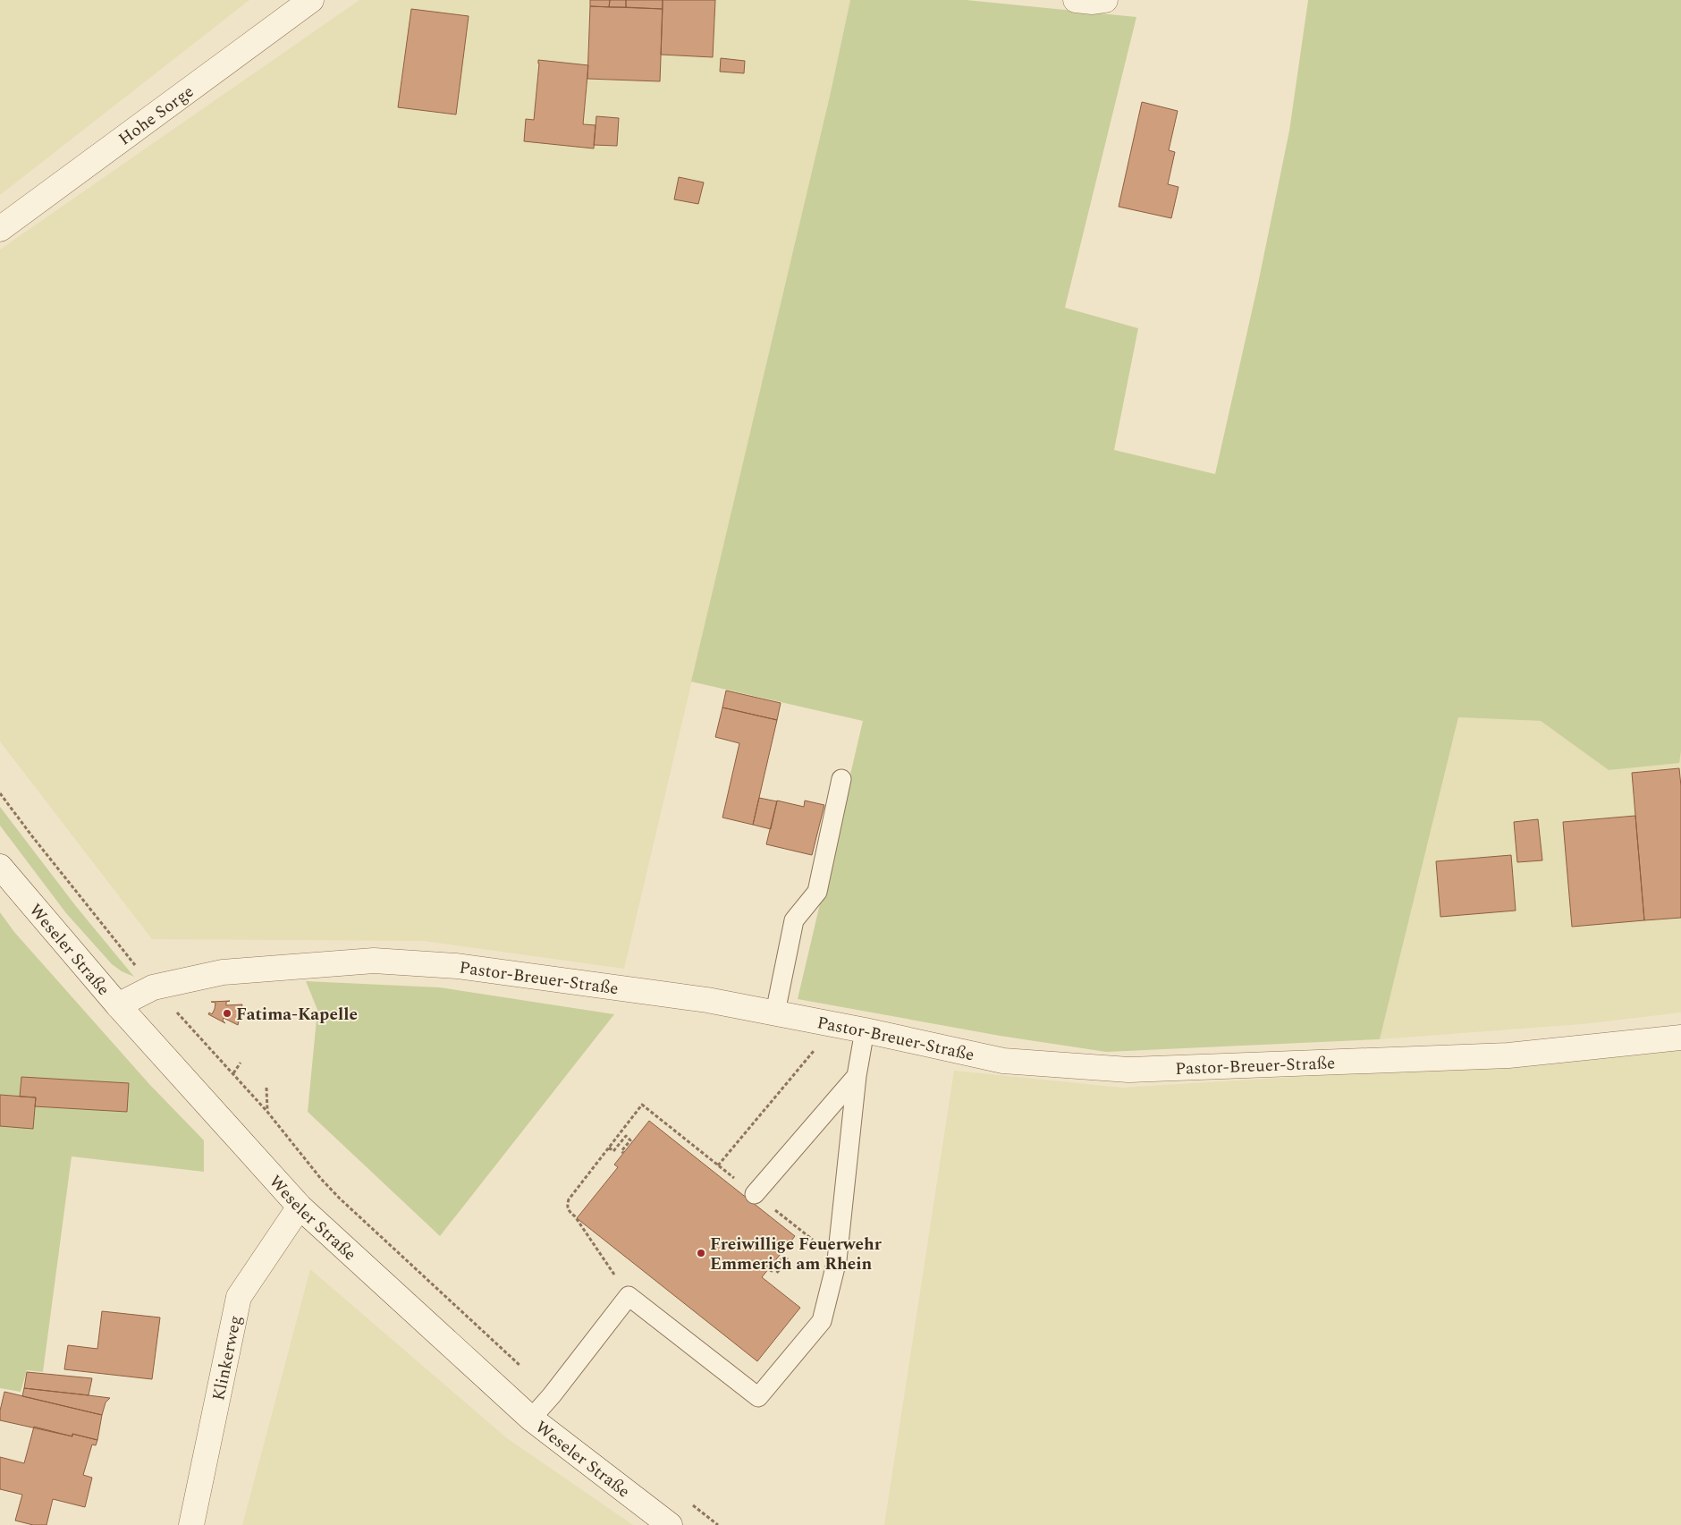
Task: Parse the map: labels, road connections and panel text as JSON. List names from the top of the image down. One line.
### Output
{"streets":{"street":["Hohe Sorge","Weseler Straße","Pastor-Breuer-Straße","Klinkerweg"]},"crossings":[["Weseler Straße","Pastor-Breuer-Straße"],["Weseler Straße","Klinkerweg"]],"places":["Fatima-Kapelle","Freiwillige Feuerwehr Emmerich am Rhein"]}
